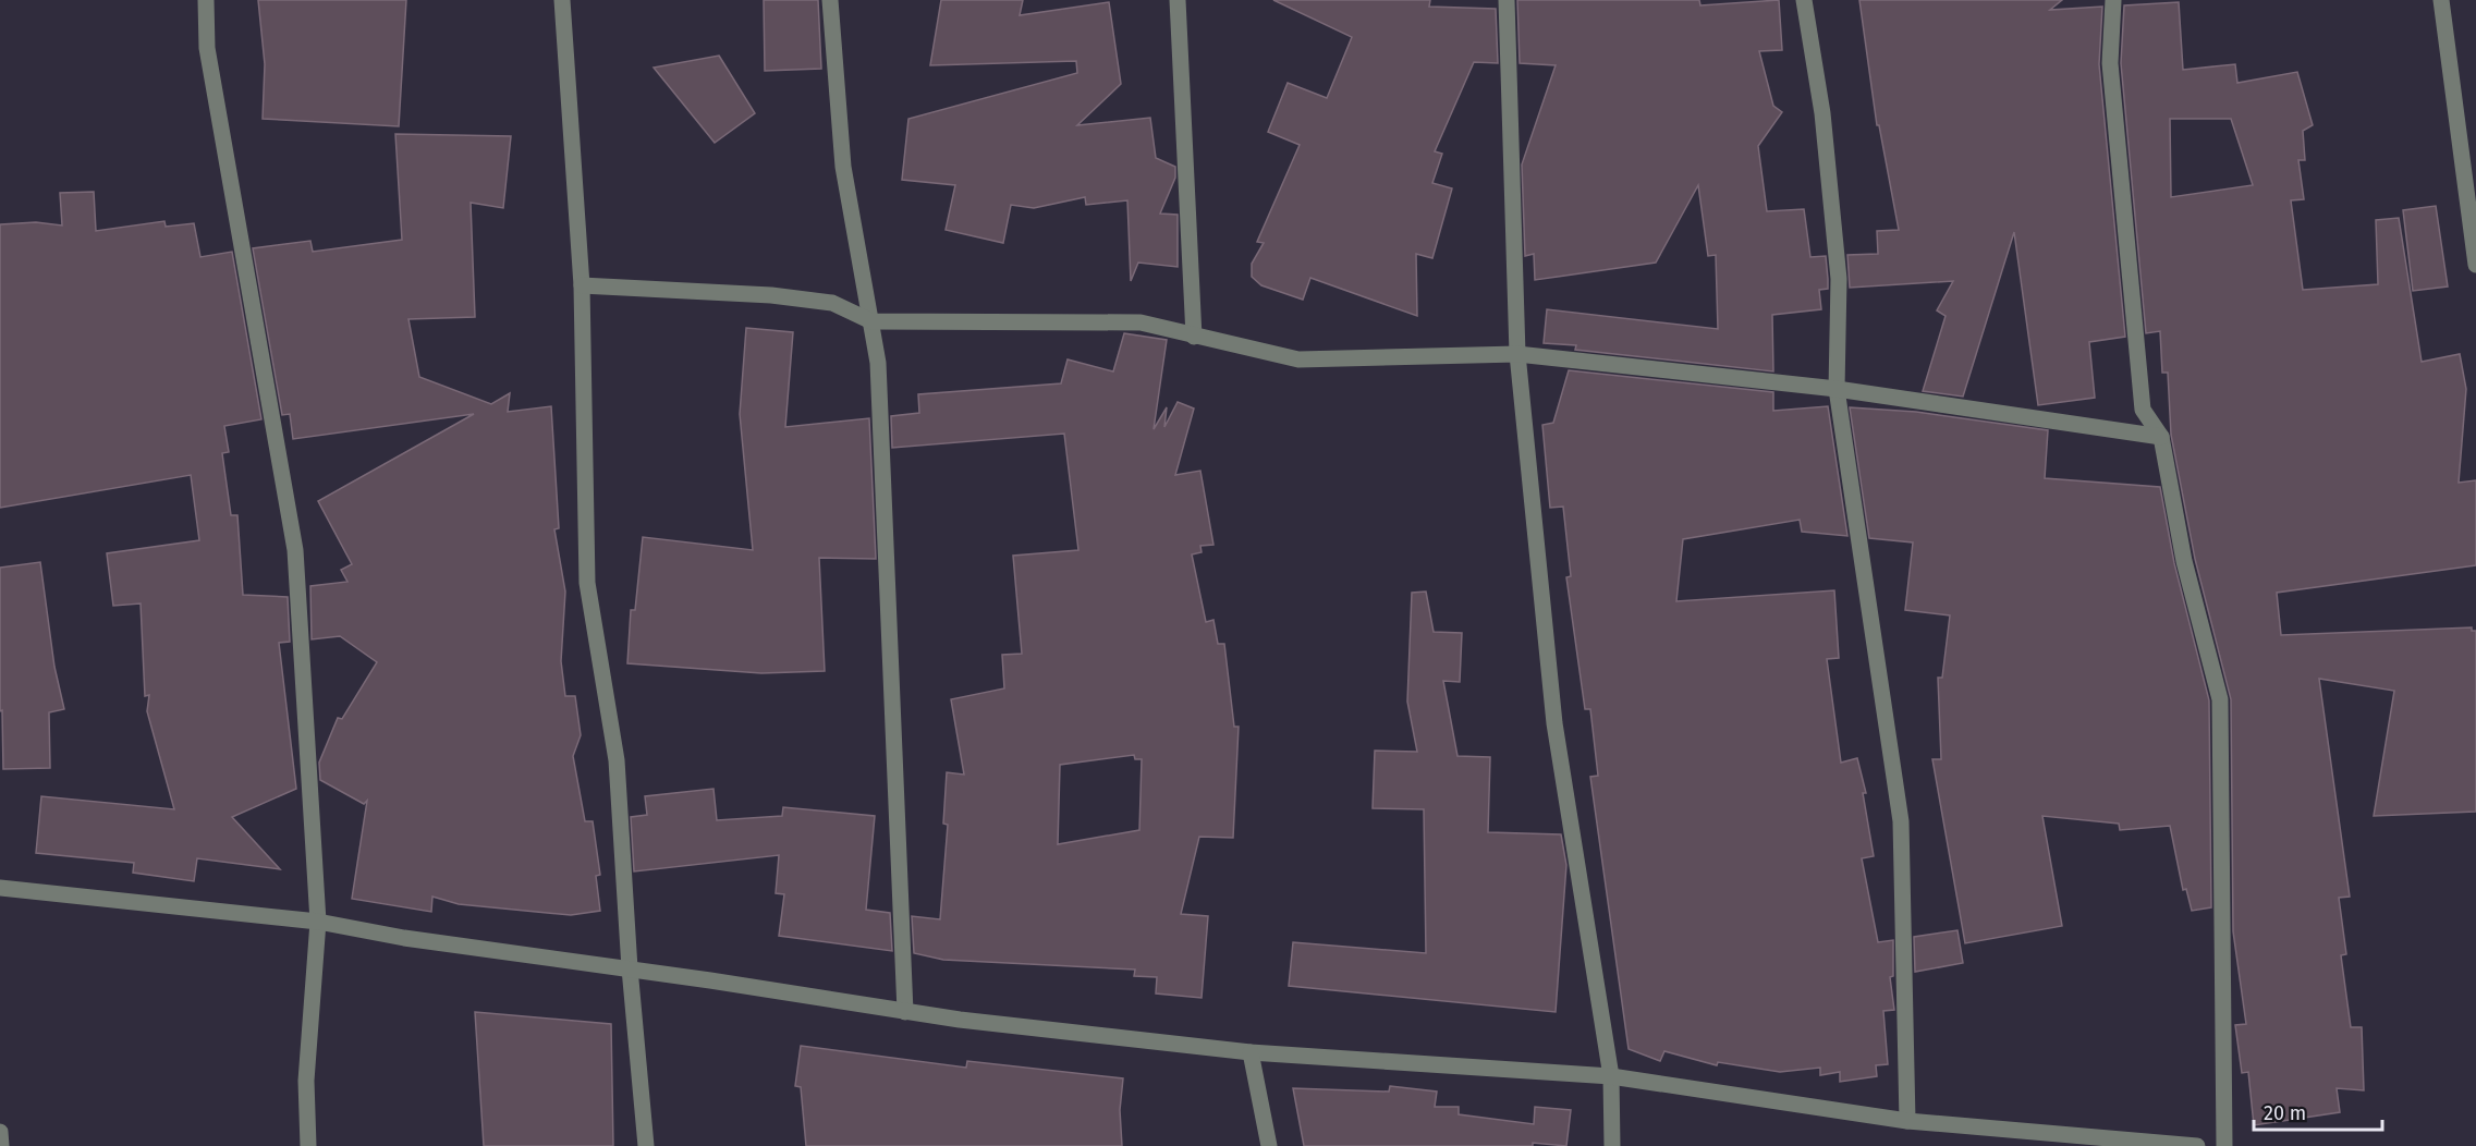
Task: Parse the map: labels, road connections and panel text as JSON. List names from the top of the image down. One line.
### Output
{"scale_bar":"20 m"}
